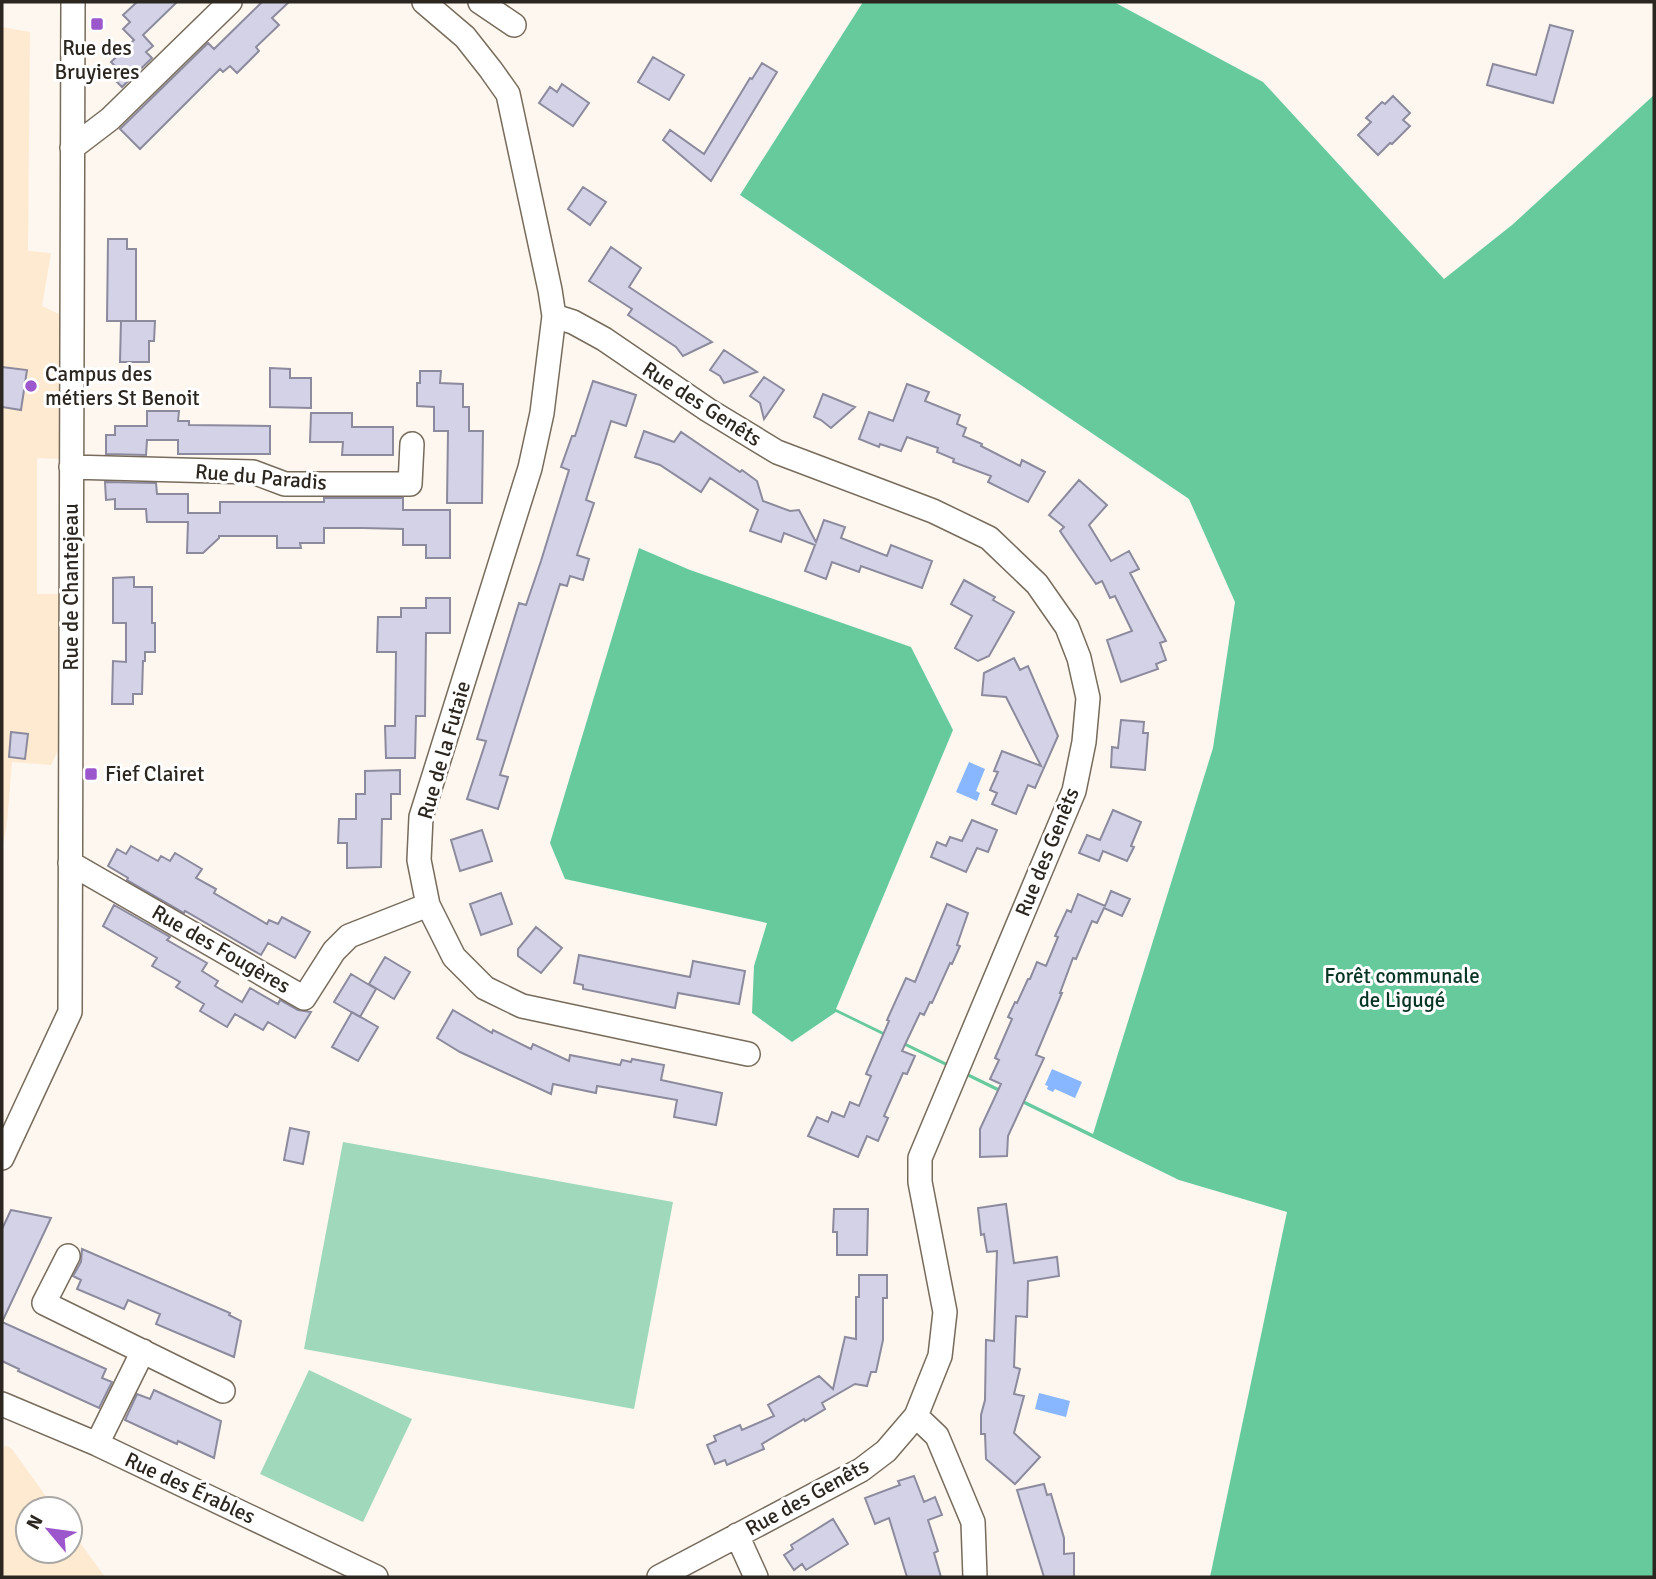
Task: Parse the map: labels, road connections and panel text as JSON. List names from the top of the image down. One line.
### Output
{"streets":{"street":["Rue des Genêts","Rue du Paradis","Rue de Chantejeau","Rue de la Futaie","Rue des Fougères","Rue des Érables"]},"crossings":[["Rue des Genêts","Rue de la Futaie"],["Rue du Paradis","Rue de Chantejeau"],["Rue de Chantejeau","Rue des Fougères"],["Rue de la Futaie","Rue des Fougères"]],"parks":["Forêt communale de Ligugé"],"places":{"transit":["Rue des Bruyieres","Fief Clairet"],"other":["Campus des métiers St Benoit"]},"north":"top left"}
